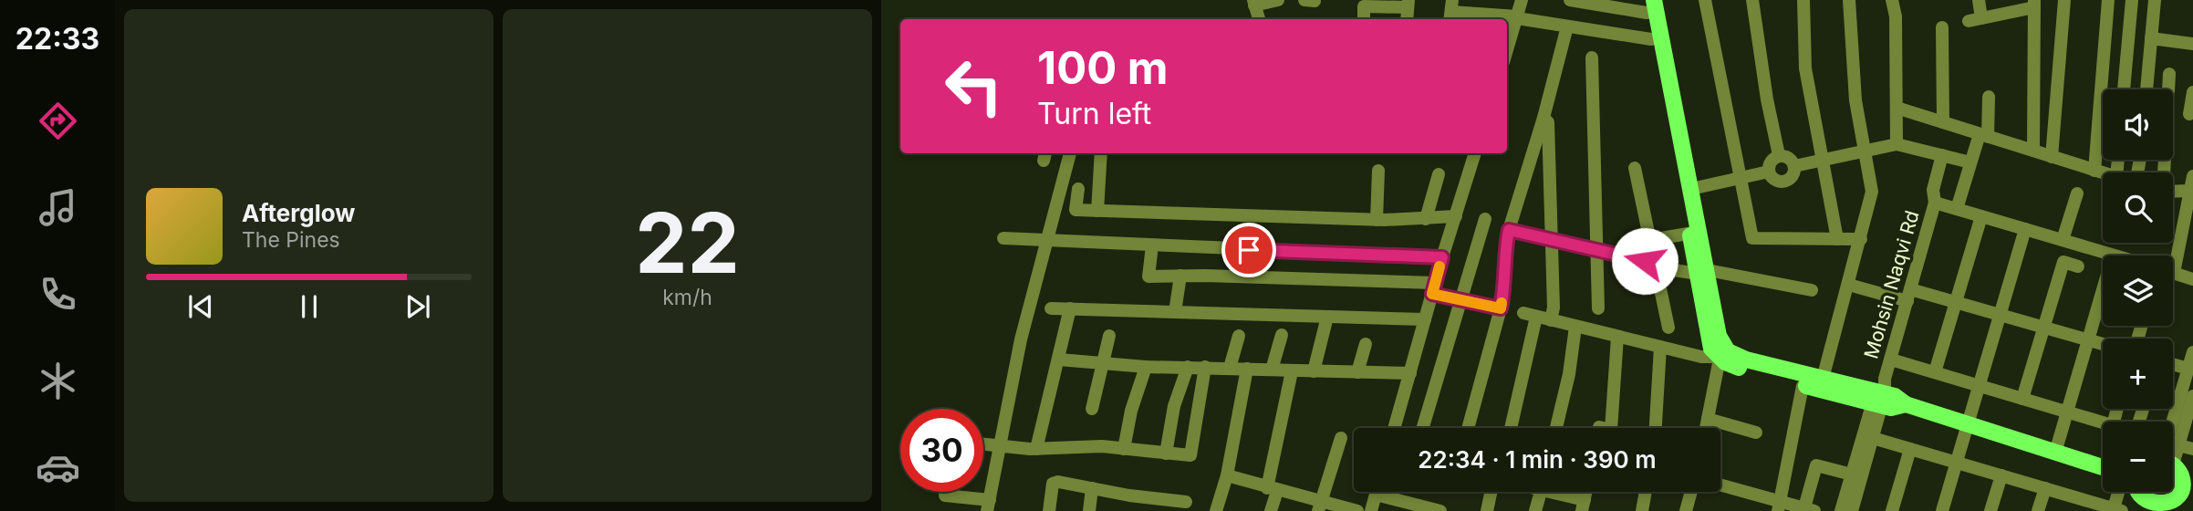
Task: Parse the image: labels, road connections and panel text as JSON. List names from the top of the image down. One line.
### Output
{"streets":{"street":["Mohsin Naqvi Rd"]},"page":{"tabs":"22:33","tile":["22","km/h"],"turn":["100 m","Turn left"],"map_buttons":["+","−"],"song":["Afterglow","The Pines"],"limit":"30","trip":"22:34 · 1 min · 390 m"}}
